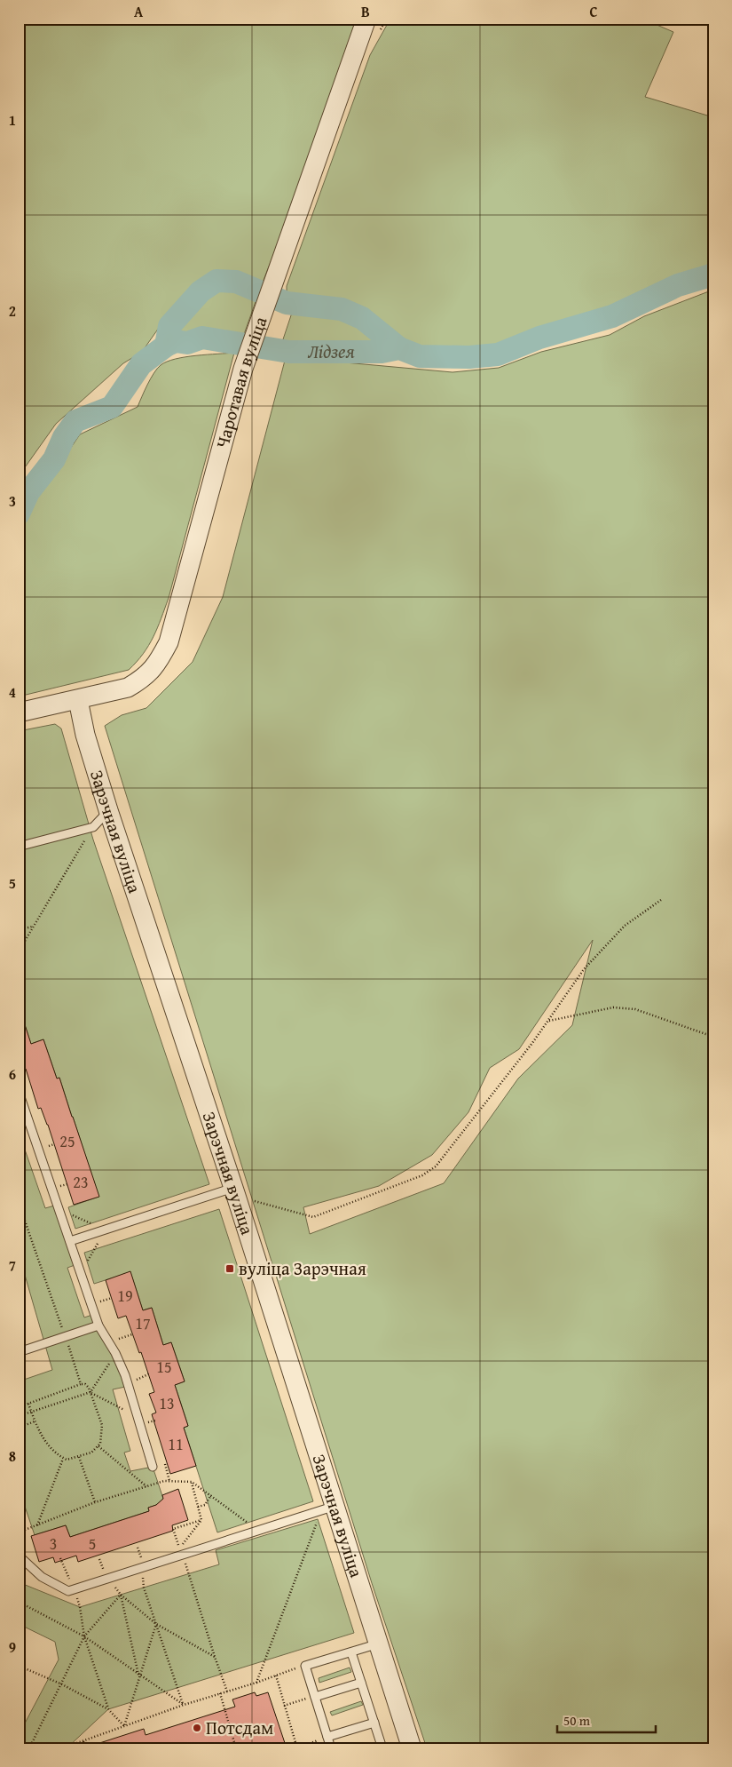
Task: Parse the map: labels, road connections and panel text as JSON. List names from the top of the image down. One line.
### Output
{"streets":{"street":["Чаротавая вуліца","Зарэчная вуліца"]},"crossings":[["Чаротавая вуліца","Зарэчная вуліца"]],"water":["Лідзея"],"places":{"transit":["вуліца Зарэчная"],"other":["Потсдам"]},"house_numbers":["25","23","19","17","15","13","11","3","5"],"scale_bar":"50 m","grid":{"columns":["A","B","C"],"rows":["1","2","3","4","5","6","7","8","9"]}}
